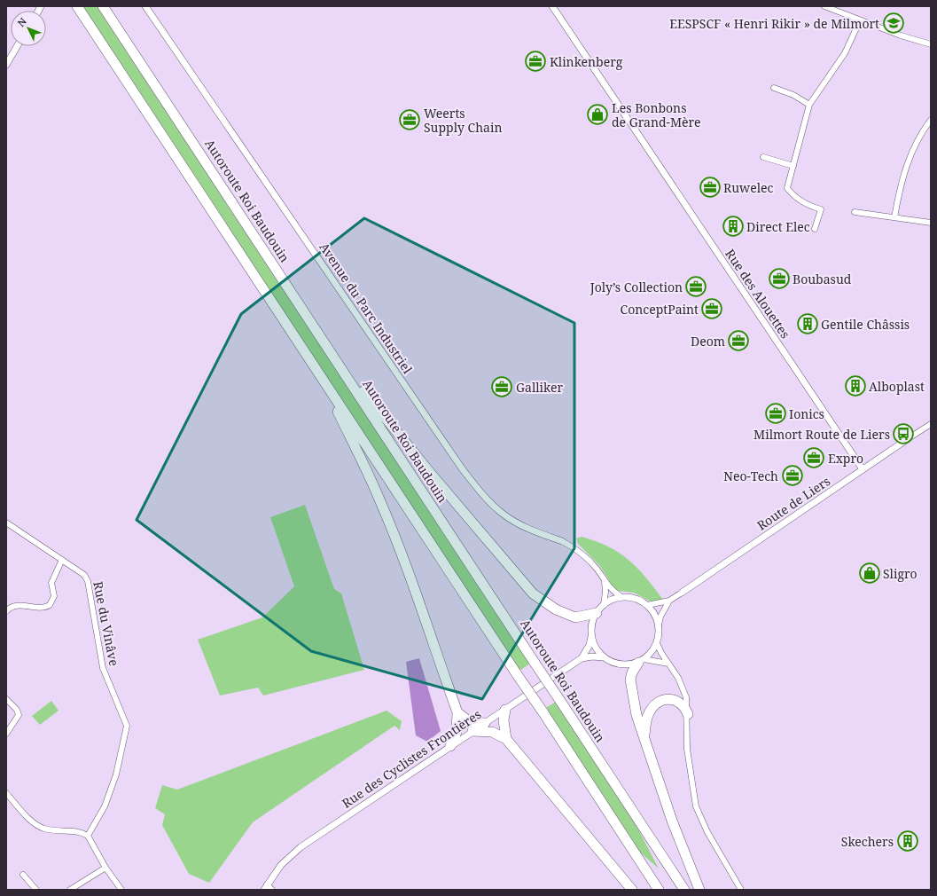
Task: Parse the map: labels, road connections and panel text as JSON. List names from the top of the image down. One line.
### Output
{"streets":{"highway":["Autoroute Roi Baudouin"],"street":["Rue des Alouettes","Avenue du Parc Industriel","Route de Liers","Rue du Vinâve","Rue des Cyclistes Frontières"]},"crossings":[["Rue des Alouettes","Route de Liers"],["Avenue du Parc Industriel","Route de Liers"],["Avenue du Parc Industriel","Rue des Cyclistes Frontières"],["Route de Liers","Rue des Cyclistes Frontières"]],"places":{"school or university":["EESPSCF « Henri Rikir » de Milmort"],"office":["Klinkenberg","Weerts Supply Chain","Ruwelec","Boubasud","Joly’s Collection","ConceptPaint","Deom","Galliker","Ionics","Expro","Neo-Tech"],"shop":["Les Bonbons de Grand-Mère","Sligro"],"building":["Direct Elec","Gentile Châssis","Alboplast","Skechers"],"bus stop":["Milmort Route de Liers"]},"north":"top left"}
